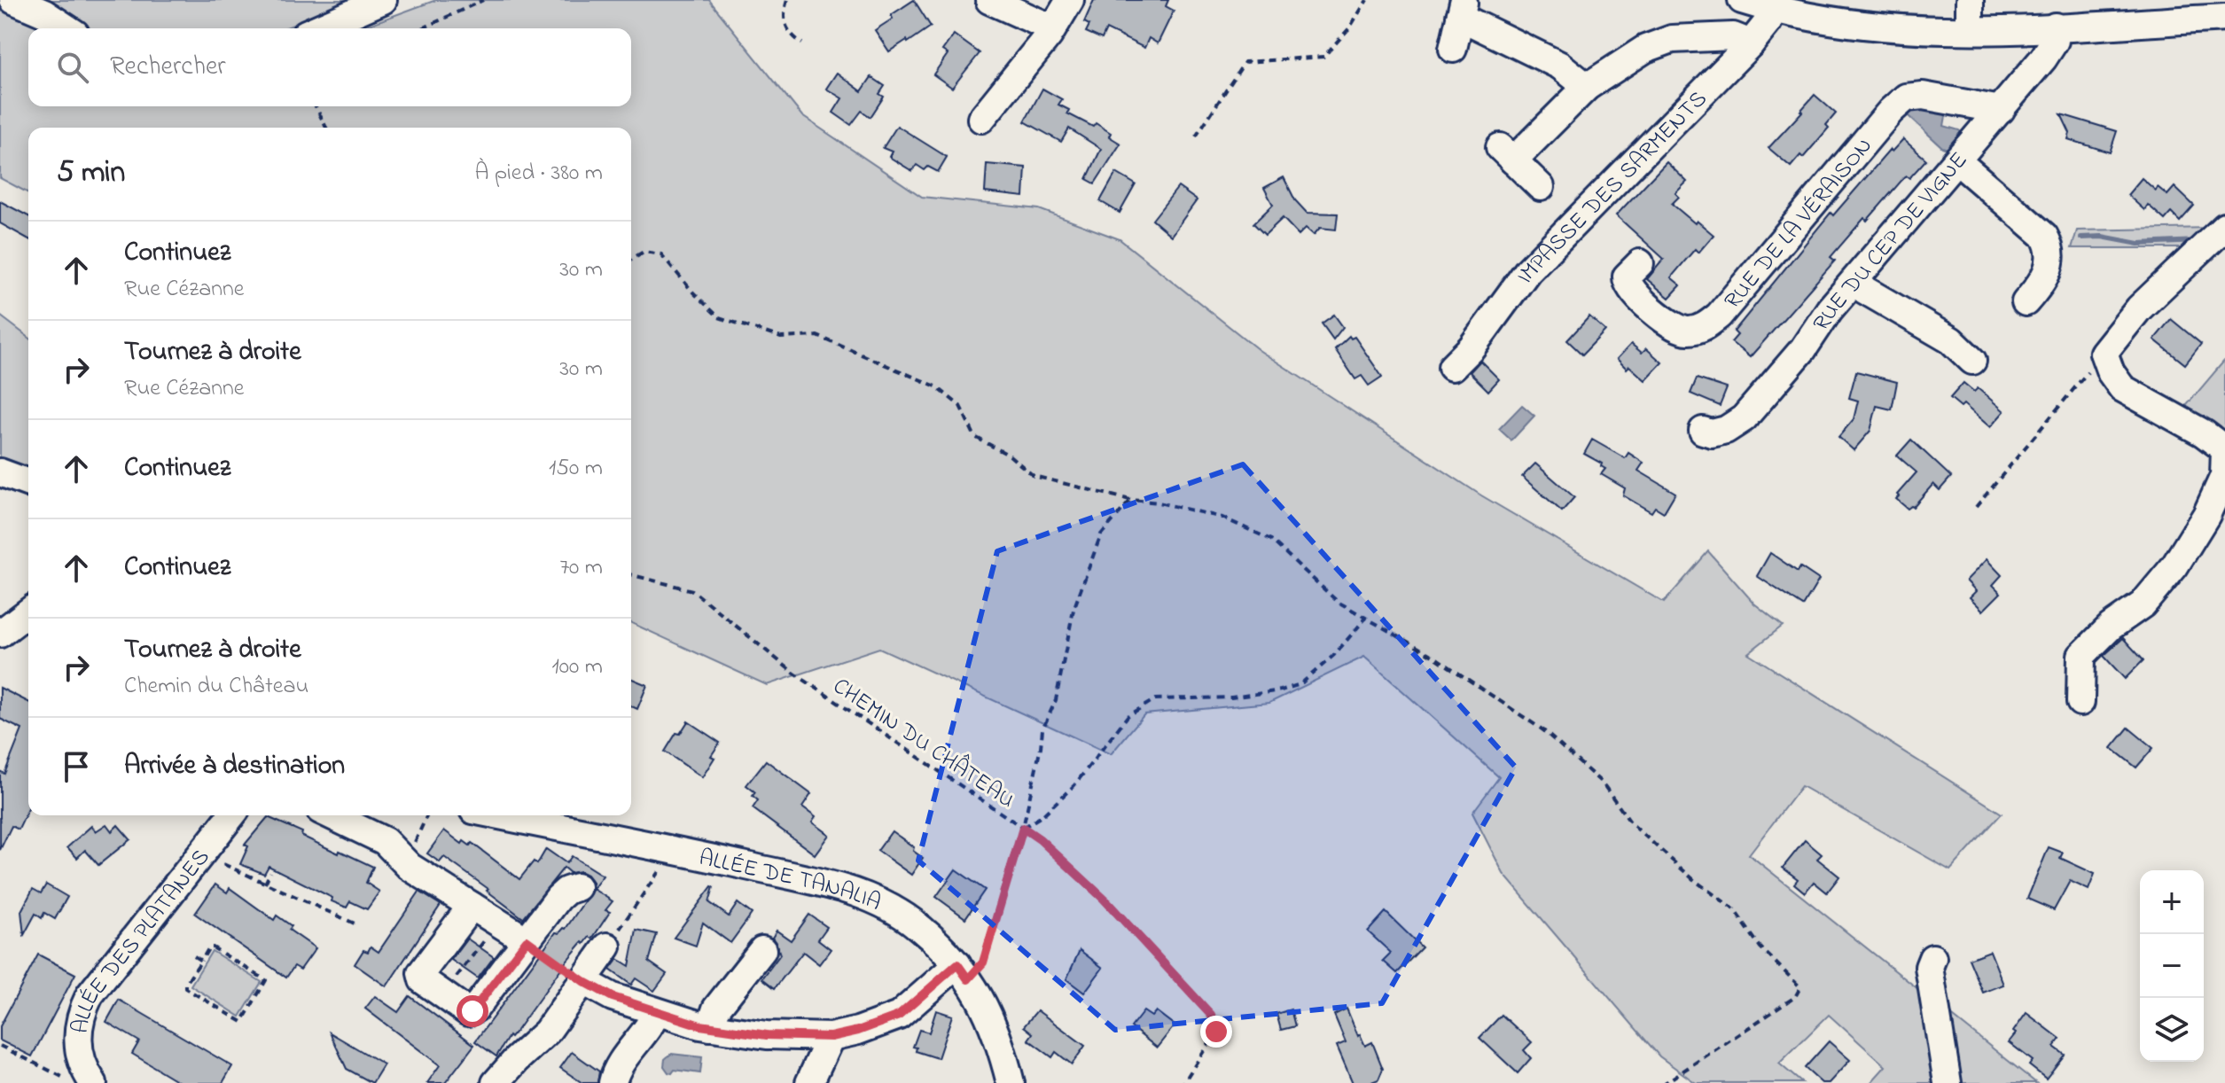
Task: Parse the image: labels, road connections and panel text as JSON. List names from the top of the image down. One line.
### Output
{"streets":{"street":["IMPASSE DES SARMENTS","RUE DE LA VÉRAISON","RUE DU CEP DE VIGNE","ALLÉE DE TANALIA","ALLÉE DES PLATANES"],"path":["CHEMIN DU CHÂTEAU"]},"crossings":[["RUE DE LA VÉRAISON","RUE DU CEP DE VIGNE"]],"page":{"search":"Rechercher","heading":["5 min","À pied · 380 m"],"list":[["Continuez","Rue Cézanne","30 m"],["Tournez à droite","Rue Cézanne","30 m"],["Continuez","150 m"],["Continuez","70 m"],["Tournez à droite","Chemin du Château","100 m"],"Arrivée à destination"],"map_buttons":["+","−"]}}
